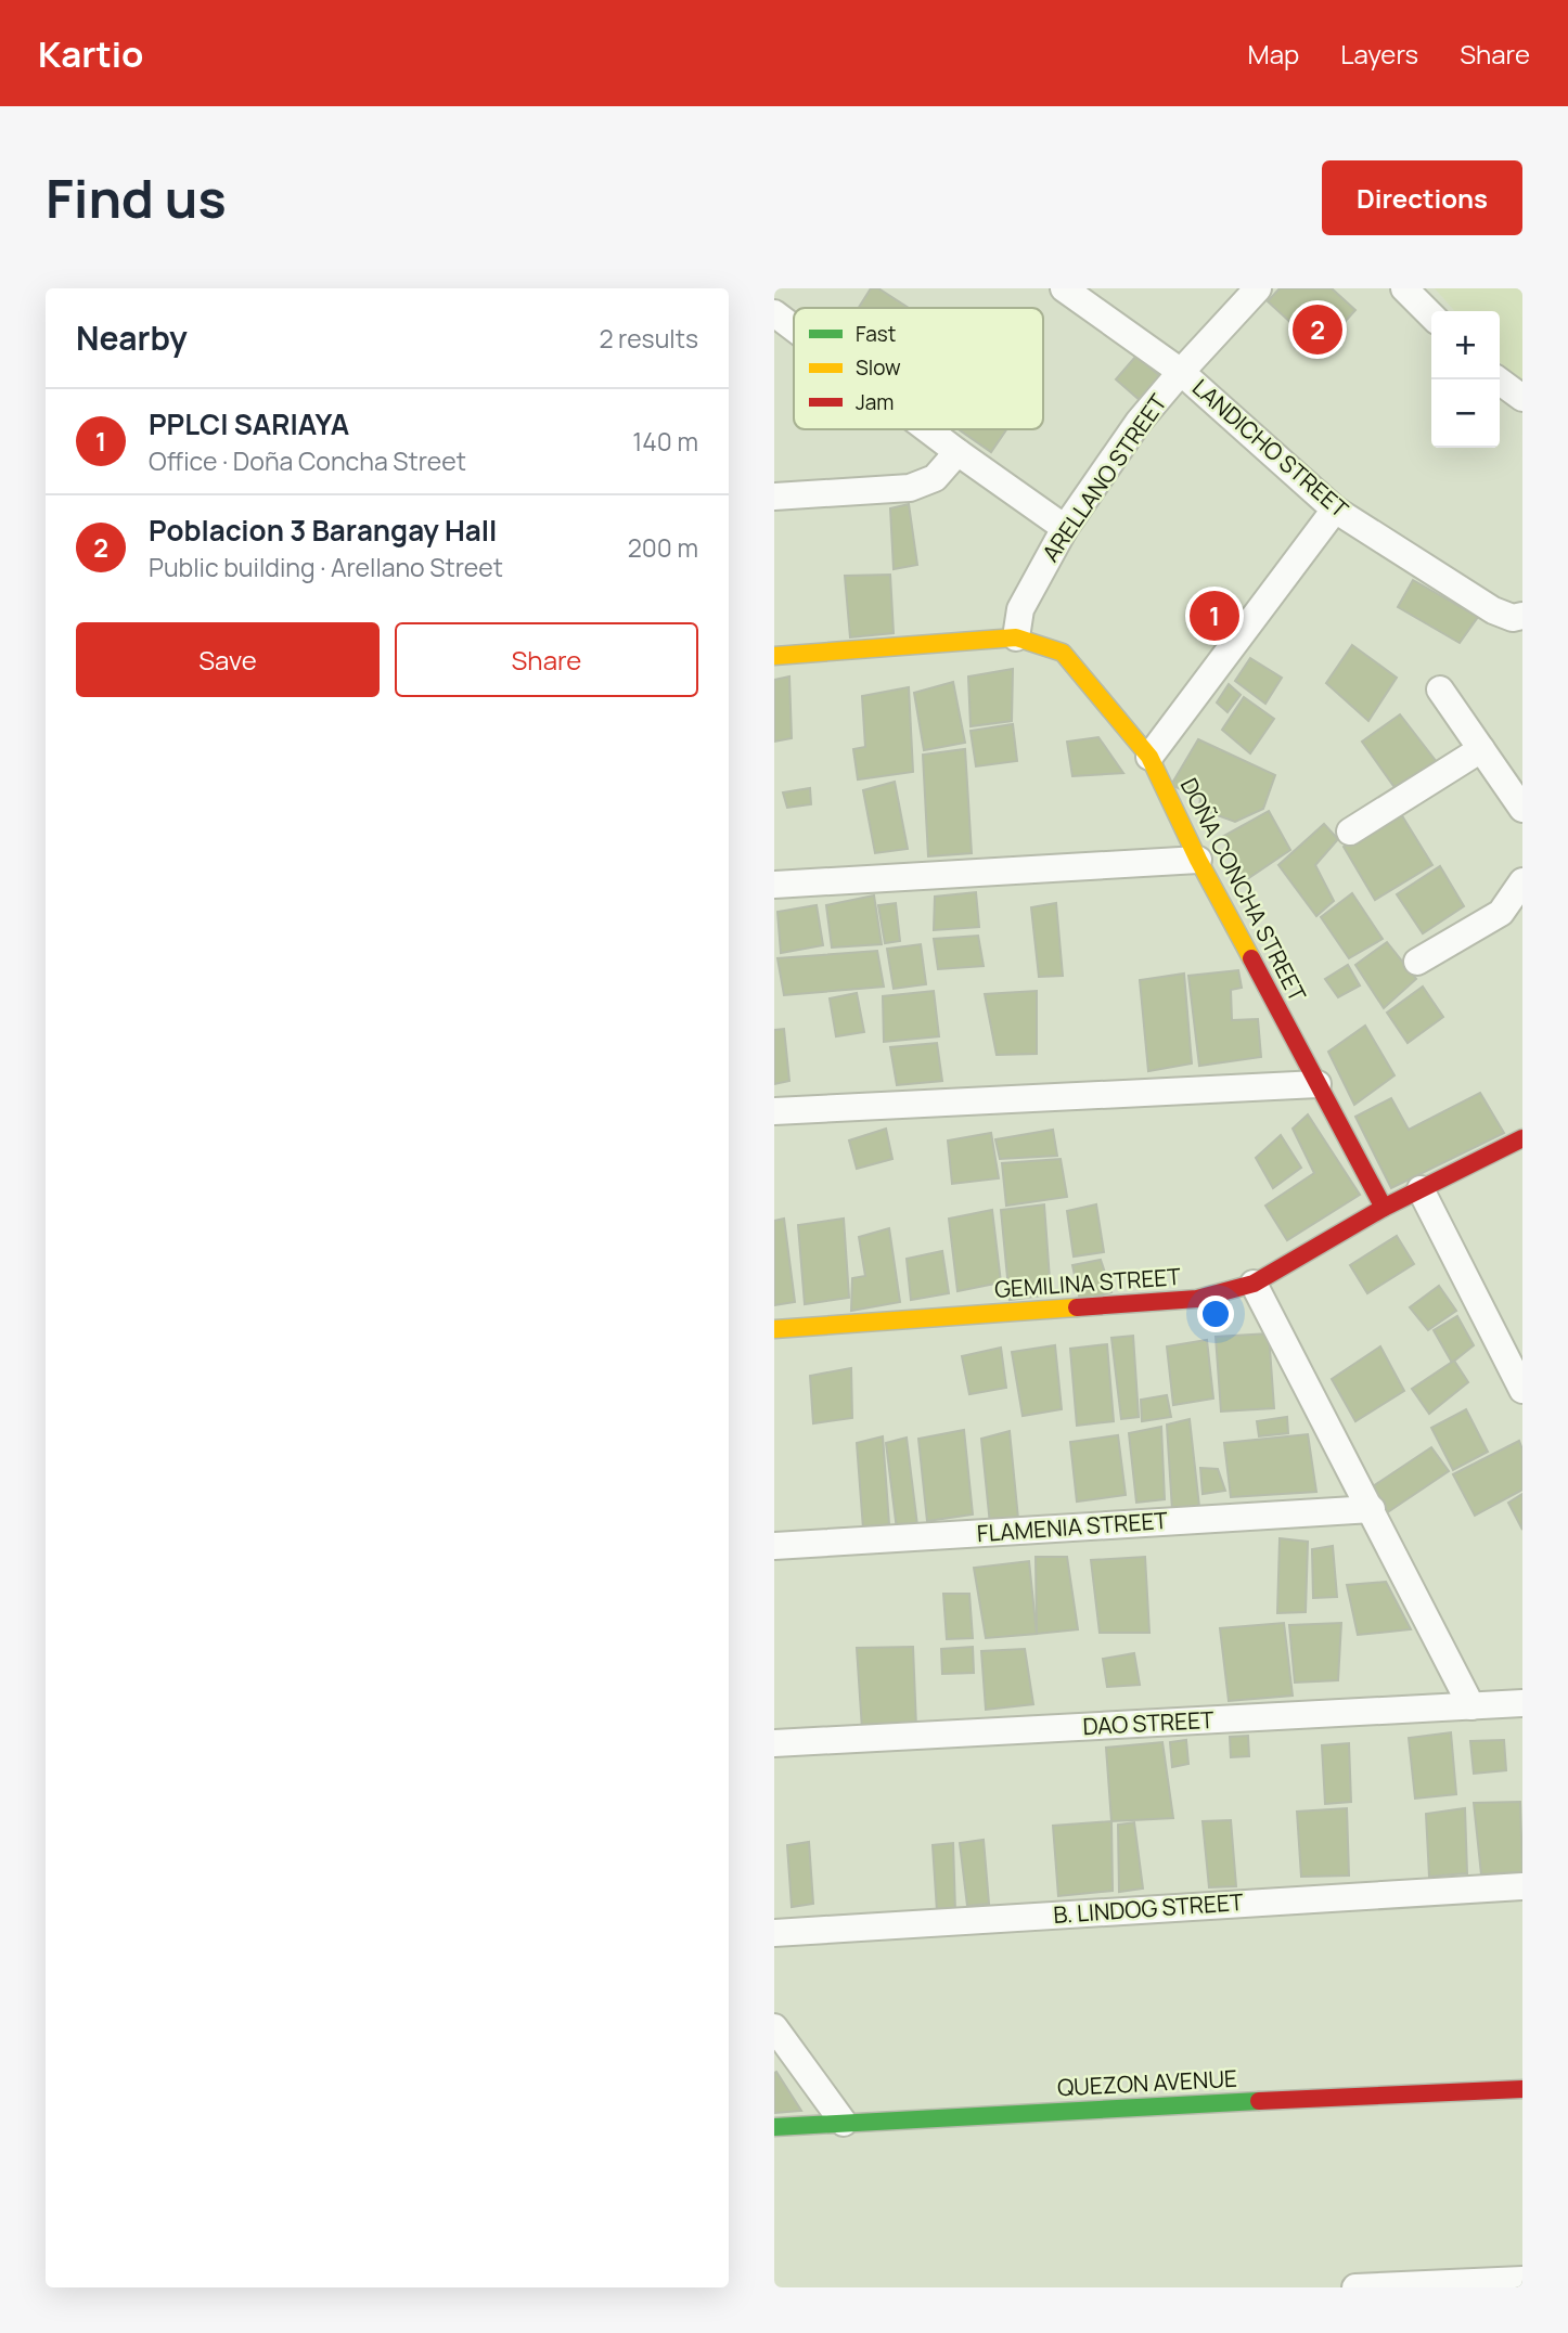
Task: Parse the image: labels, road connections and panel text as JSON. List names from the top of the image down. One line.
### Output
{"streets":{"street":["LANDICHO STREET","ARELLANO STREET","DOÑA CONCHA STREET","GEMILINA STREET","FLAMENIA STREET","DAO STREET","B. LINDOG STREET","QUEZON AVENUE"]},"crossings":[["LANDICHO STREET","ARELLANO STREET"],["ARELLANO STREET","DOÑA CONCHA STREET"],["DOÑA CONCHA STREET","GEMILINA STREET"]],"legend":["Fast","Slow","Jam"],"page":{"header":"Kartio","nav":["Map","Layers","Share"],"buttons":["Directions",["Save","Share"]],"title":"Find us","heading":["Nearby","2 results"],"pins":["2","1"],"map_buttons":["+","−"],"list":[{"mark":"1","name":"PPLCI SARIAYA","note":"Office · Doña Concha Street","value":"140 m"},{"mark":"2","name":"Poblacion 3 Barangay Hall","note":"Public building · Arellano Street","value":"200 m"}]}}
